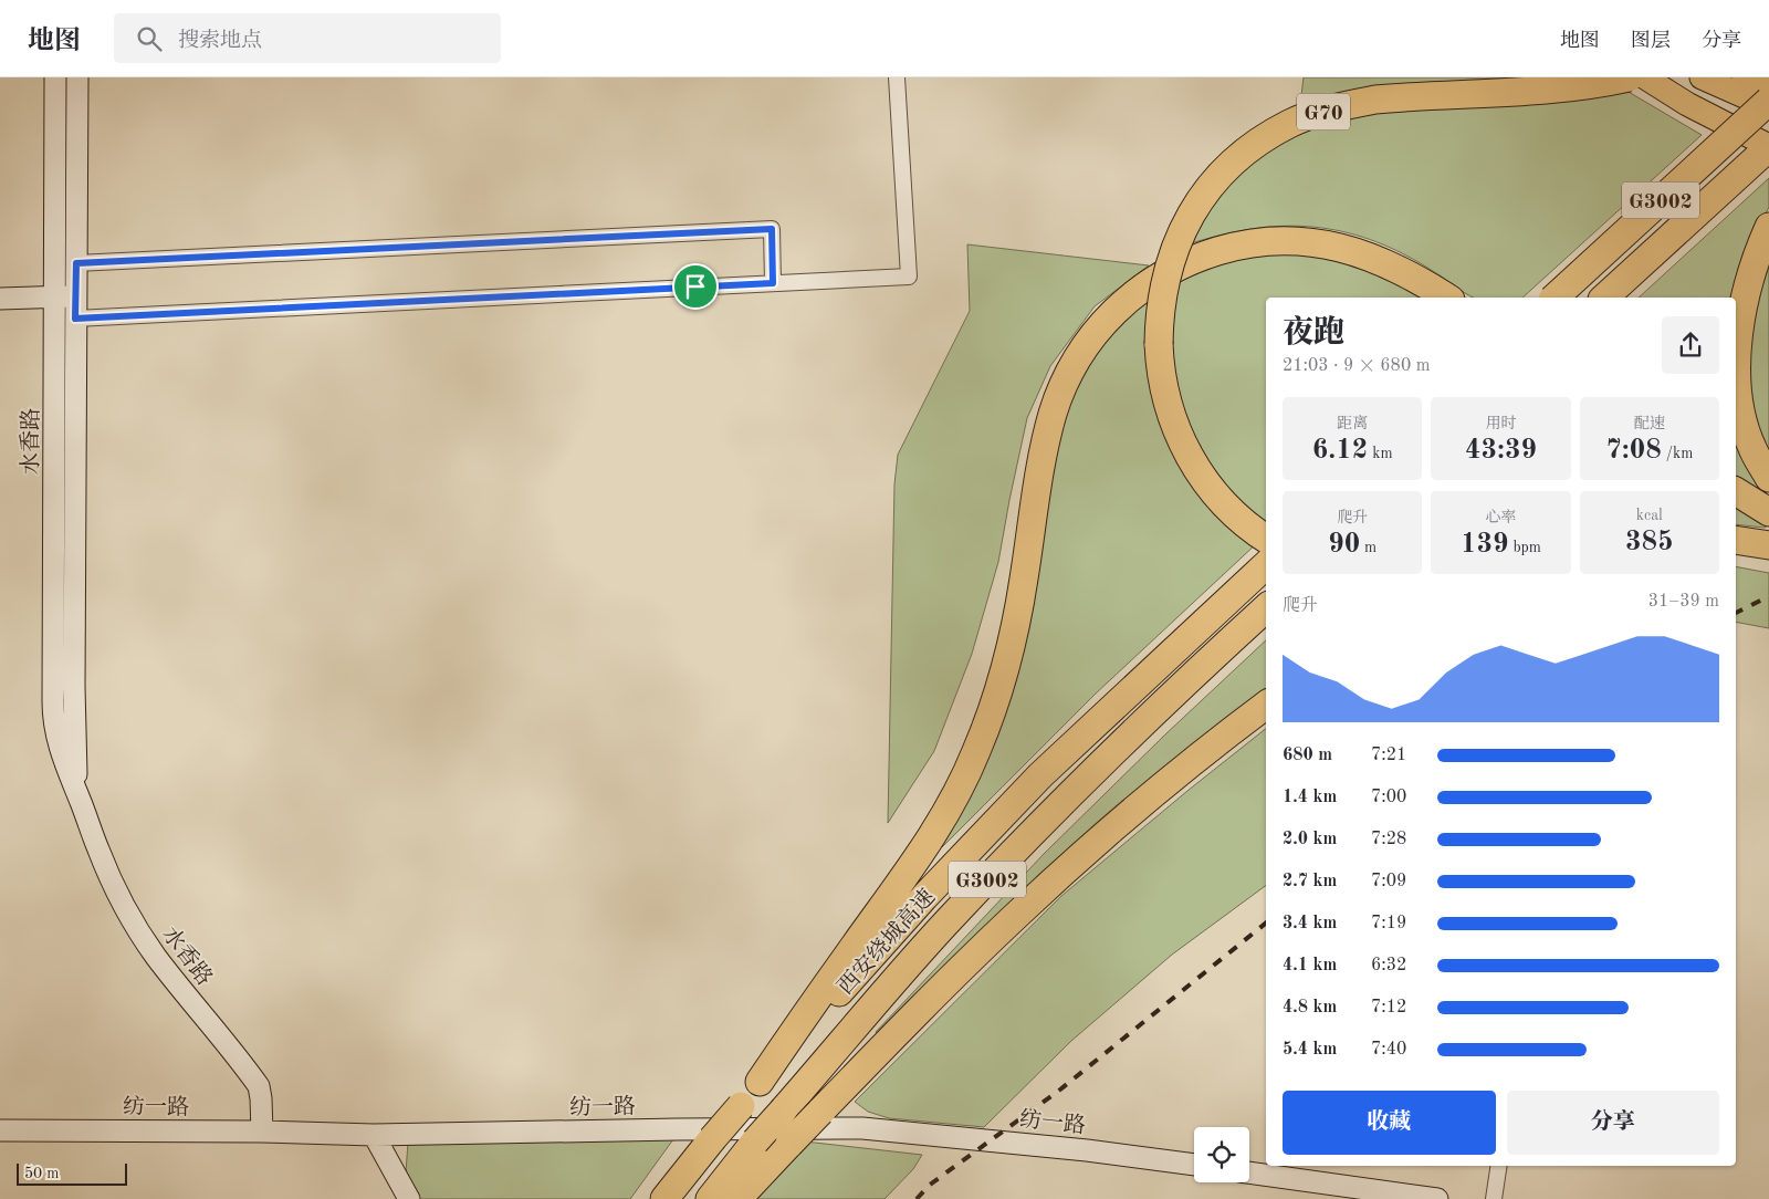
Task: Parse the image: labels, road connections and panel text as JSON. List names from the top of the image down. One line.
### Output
{"streets":{"highway":["G70","G3002","西安绕城高速"],"street":["水香路","纺一路"]},"crossings":[["水香路","纺一路"]],"scale_bar":"50 m","page":{"header":"地图","search":"搜索地点","nav":["地图","图层","分享"],"heading":["夜跑","21:03 · 9 × 680 m"],"stats":[["距离","6.12 km"],["用时","43:39"],["配速","7:08 /km"],["爬升","90 m"],["心率","139 bpm"],["kcal","385"]],"chart":["爬升","31–39 m"],"list":[{"name":"680 m","note":"7:21"},{"name":"1.4 km","note":"7:00"},{"name":"2.0 km","note":"7:28"},{"name":"2.7 km","note":"7:09"},{"name":"3.4 km","note":"7:19"},{"name":"4.1 km","note":"6:32"},{"name":"4.8 km","note":"7:12"},{"name":"5.4 km","note":"7:40"}],"buttons":["收藏","分享"],"scale":"50 m"}}
